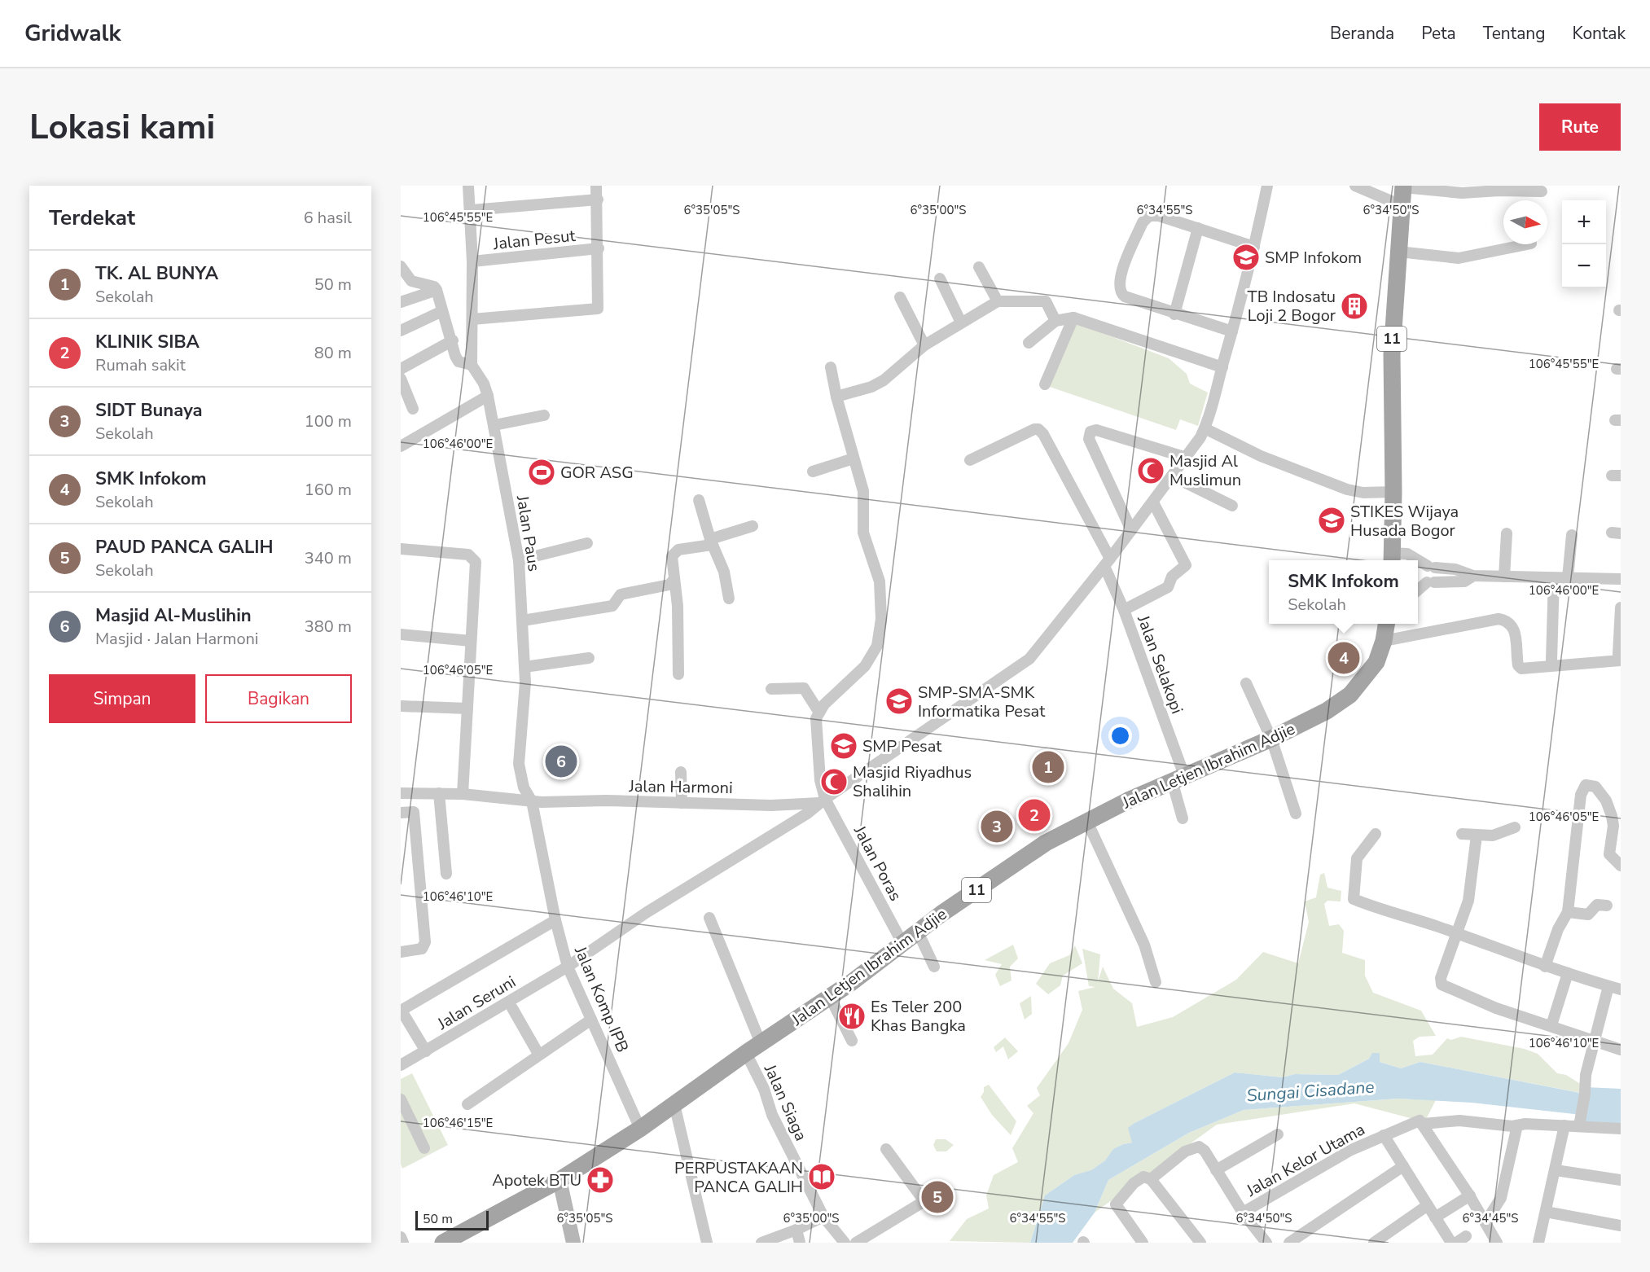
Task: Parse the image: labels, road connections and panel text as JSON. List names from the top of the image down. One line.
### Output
{"streets":{"main road":["11","Jalan Letjen Ibrahim Adjie"],"street":["Jalan Pesut","Jalan Paus","Jalan Selakopi","Jalan Harmoni","Jalan Poras","Jalan Komp IPB","Jalan Seruni","Jalan Siaga","Jalan Kelor Utama"]},"crossings":[["Jalan Pesut","Jalan Paus"],["11","Jalan Letjen Ibrahim Adjie"],["Jalan Paus","Jalan Harmoni"],["Jalan Paus","Jalan Komp IPB"],["Jalan Selakopi","Jalan Letjen Ibrahim Adjie"],["Jalan Selakopi","Jalan Seruni"],["Jalan Letjen Ibrahim Adjie","Jalan Poras"],["Jalan Letjen Ibrahim Adjie","Jalan Komp IPB"],["Jalan Letjen Ibrahim Adjie","Jalan Siaga"],["Jalan Harmoni","Jalan Poras"],["Jalan Harmoni","Jalan Komp IPB"],["Jalan Harmoni","Jalan Seruni"],["Jalan Poras","Jalan Seruni"],["Jalan Komp IPB","Jalan Seruni"]],"water":["Sungai Cisadane"],"places":{"school or university":["SMP Infokom","STIKES Wijaya Husada Bogor","SMP-SMA-SMK Informatika Pesat","SMP Pesat"],"building":["TB Indosatu Loji 2 Bogor"],"mosque":["Masjid Al Muslimun","Masjid Riyadhus Shalihin"],"sports":["GOR ASG"],"restaurant":["Es Teler 200 Khas Bangka"],"library":["PERPUSTAKAAN PANCA GALIH"],"pharmacy":["Apotek BTU"]},"scale_bar":"50 m","north":"right","page":{"header":"Gridwalk","nav":["Beranda","Peta","Tentang","Kontak"],"buttons":["Rute",["Simpan","Bagikan"]],"title":"Lokasi kami","heading":["Terdekat","6 hasil"],"map_buttons":["+","−"],"list":[{"mark":"1","name":"TK. AL BUNYA","note":"Sekolah","value":"50 m"},{"mark":"2","name":"KLINIK SIBA","note":"Rumah sakit","value":"80 m"},{"mark":"3","name":"SIDT Bunaya","note":"Sekolah","value":"100 m"},{"mark":"4","name":"SMK Infokom","note":"Sekolah","value":"160 m"},{"mark":"5","name":"PAUD PANCA GALIH","note":"Sekolah","value":"340 m"},{"mark":"6","name":"Masjid Al-Muslihin","note":"Masjid · Jalan Harmoni","value":"380 m"}],"popup":["SMK Infokom","Sekolah"],"pins":["4","6","1","2","3","5"],"scale":"50 m"},"coordinates":["6°35'05\"S","6°35'00\"S","6°34'55\"S","6°34'50\"S","106°45'55\"E","106°46'00\"E","106°46'05\"E","106°46'10\"E","106°46'15\"E","6°34'45\"S"]}
